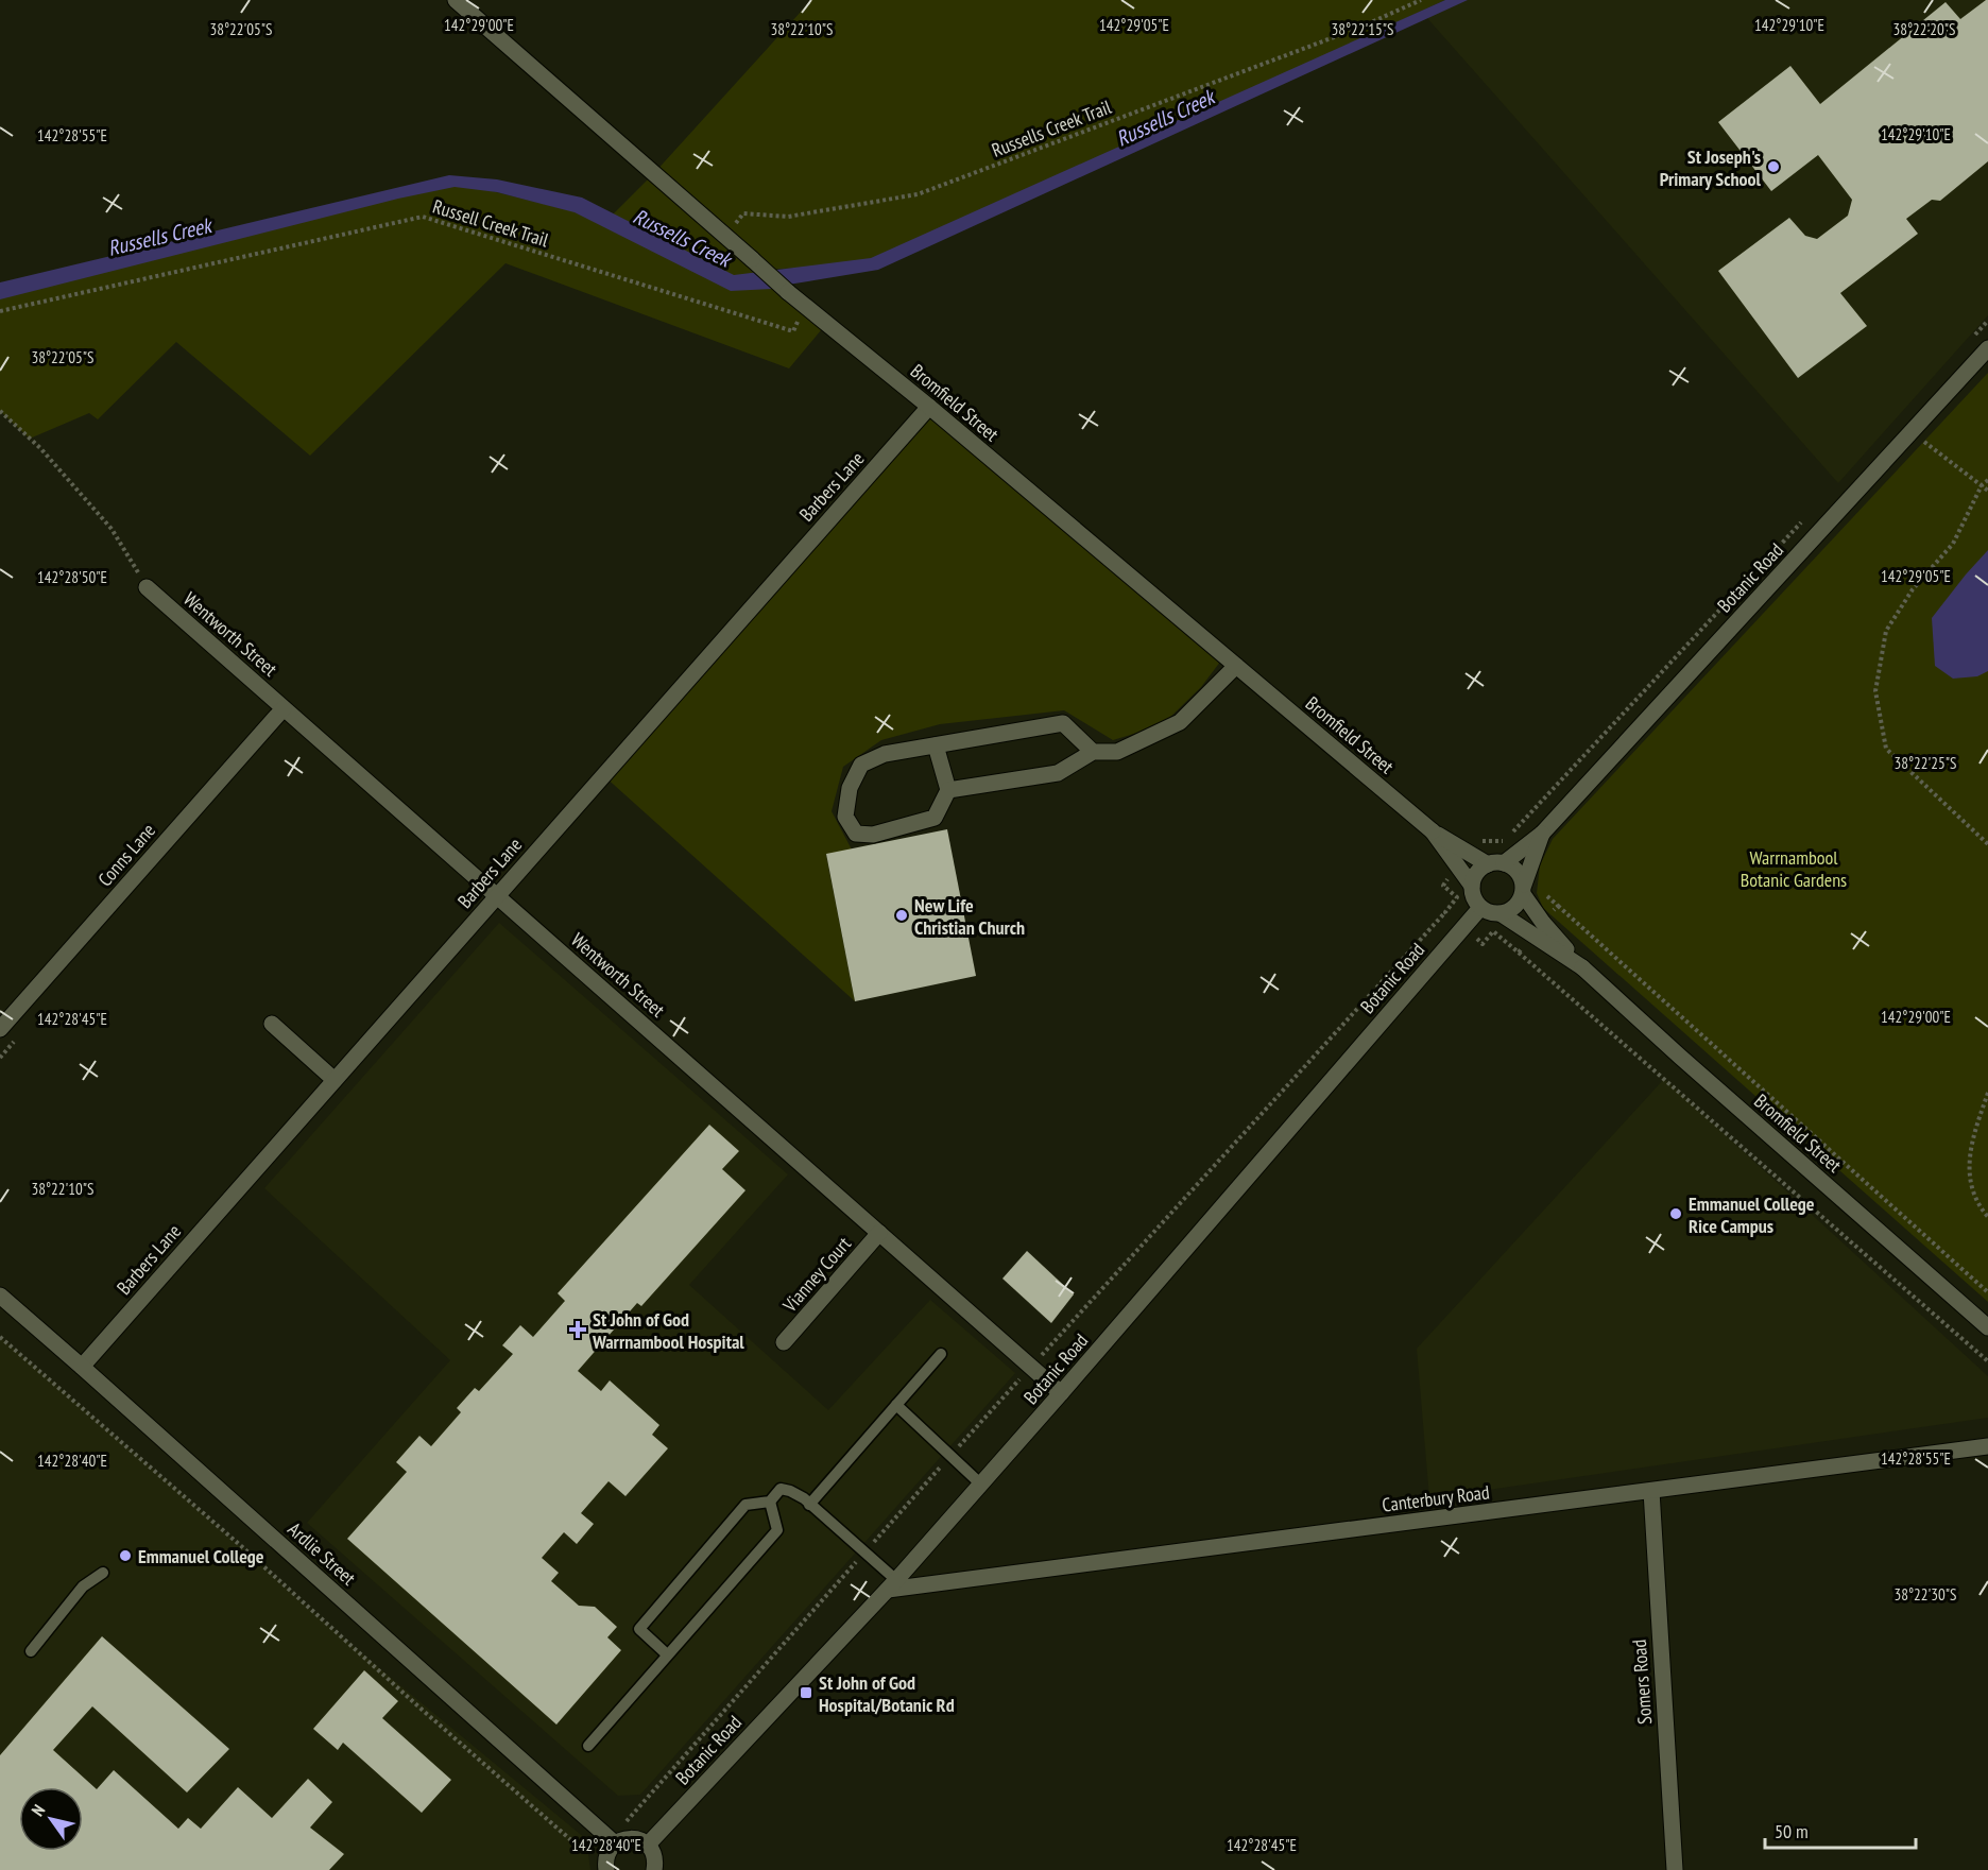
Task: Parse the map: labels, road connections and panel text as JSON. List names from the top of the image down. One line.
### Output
{"streets":{"street":["Bromfield Street","Barbers Lane","Botanic Road","Wentworth Street","Conns Lane","Vianney Court","Canterbury Road","Ardlie Street","Somers Road"],"path":["Russells Creek Trail","Russell Creek Trail"]},"crossings":[["Russells Creek Trail","Bromfield Street"],["Bromfield Street","Barbers Lane"],["Bromfield Street","Botanic Road"],["Barbers Lane","Wentworth Street"],["Barbers Lane","Ardlie Street"],["Botanic Road","Wentworth Street"],["Botanic Road","Canterbury Road"],["Wentworth Street","Conns Lane"],["Wentworth Street","Vianney Court"],["Canterbury Road","Somers Road"]],"water":["Russells Creek"],"parks":["Warrnambool Botanic Gardens"],"places":{"other":["St Joseph's Primary School","New Life Christian Church","Emmanuel College Rice Campus","Emmanuel College"],"health":["St John of God Warrnambool Hospital"],"transit":["St John of God Hospital/Botanic Rd"]},"scale_bar":"50 m","north":"top left","coordinates":["142°29'00\"E","142°29'05\"E","142°29'10\"E","38°22'05\"S","38°22'10\"S","38°22'15\"S","38°22'20\"S","142°28'55\"E","142°28'50\"E","38°22'25\"S","142°28'45\"E","142°28'40\"E","38°22'30\"S"]}
